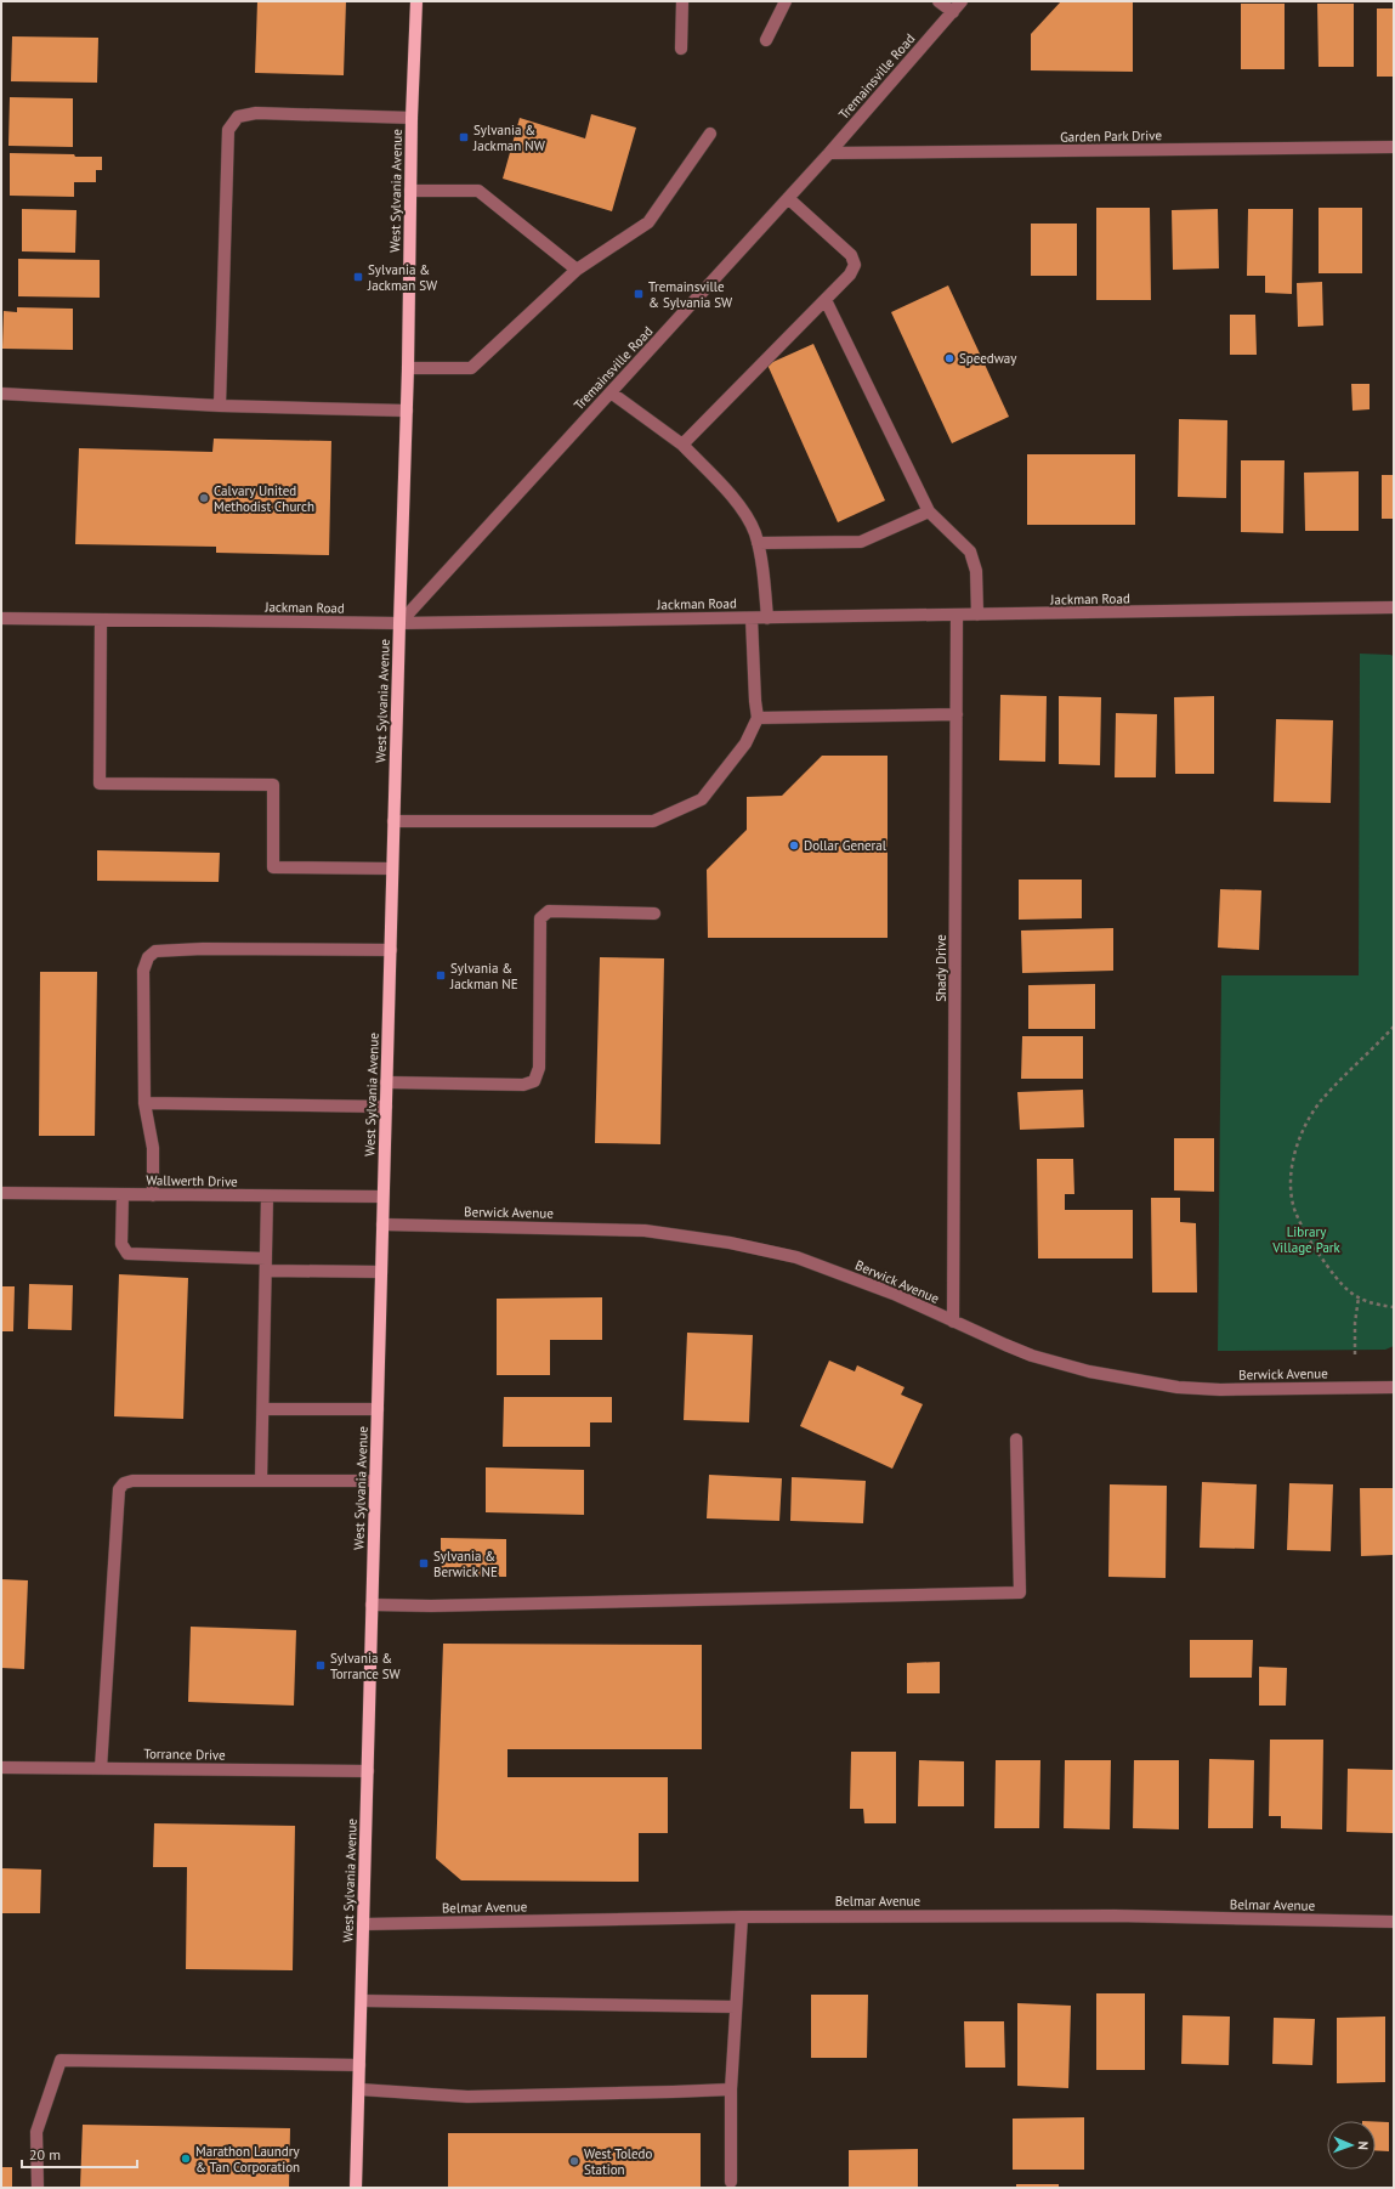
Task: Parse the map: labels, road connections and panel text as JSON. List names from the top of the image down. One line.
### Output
{"streets":{"main road":["West Sylvania Avenue"],"street":["Tremainsville Road","Garden Park Drive","Jackman Road","Shady Drive","Wallwerth Drive","Berwick Avenue","Torrance Drive","Belmar Avenue"]},"crossings":[["Tremainsville Road","Garden Park Drive"],["Tremainsville Road","West Sylvania Avenue"],["Tremainsville Road","Jackman Road"],["West Sylvania Avenue","Jackman Road"],["West Sylvania Avenue","Wallwerth Drive"],["West Sylvania Avenue","Berwick Avenue"],["West Sylvania Avenue","Torrance Drive"],["West Sylvania Avenue","Belmar Avenue"],["Jackman Road","Shady Drive"],["Shady Drive","Berwick Avenue"]],"parks":["Library Village Park"],"places":{"transit":["Sylvania & Jackman NW","Sylvania & Jackman SW","Tremainsville & Sylvania SW","Sylvania & Jackman NE","Sylvania & Berwick NE","Sylvania & Torrance SW"],"other":["Speedway","Calvary United Methodist Church","Dollar General","Marathon Laundry & Tan Corporation","West Toledo Station"]},"scale_bar":"20 m","north":"right"}
